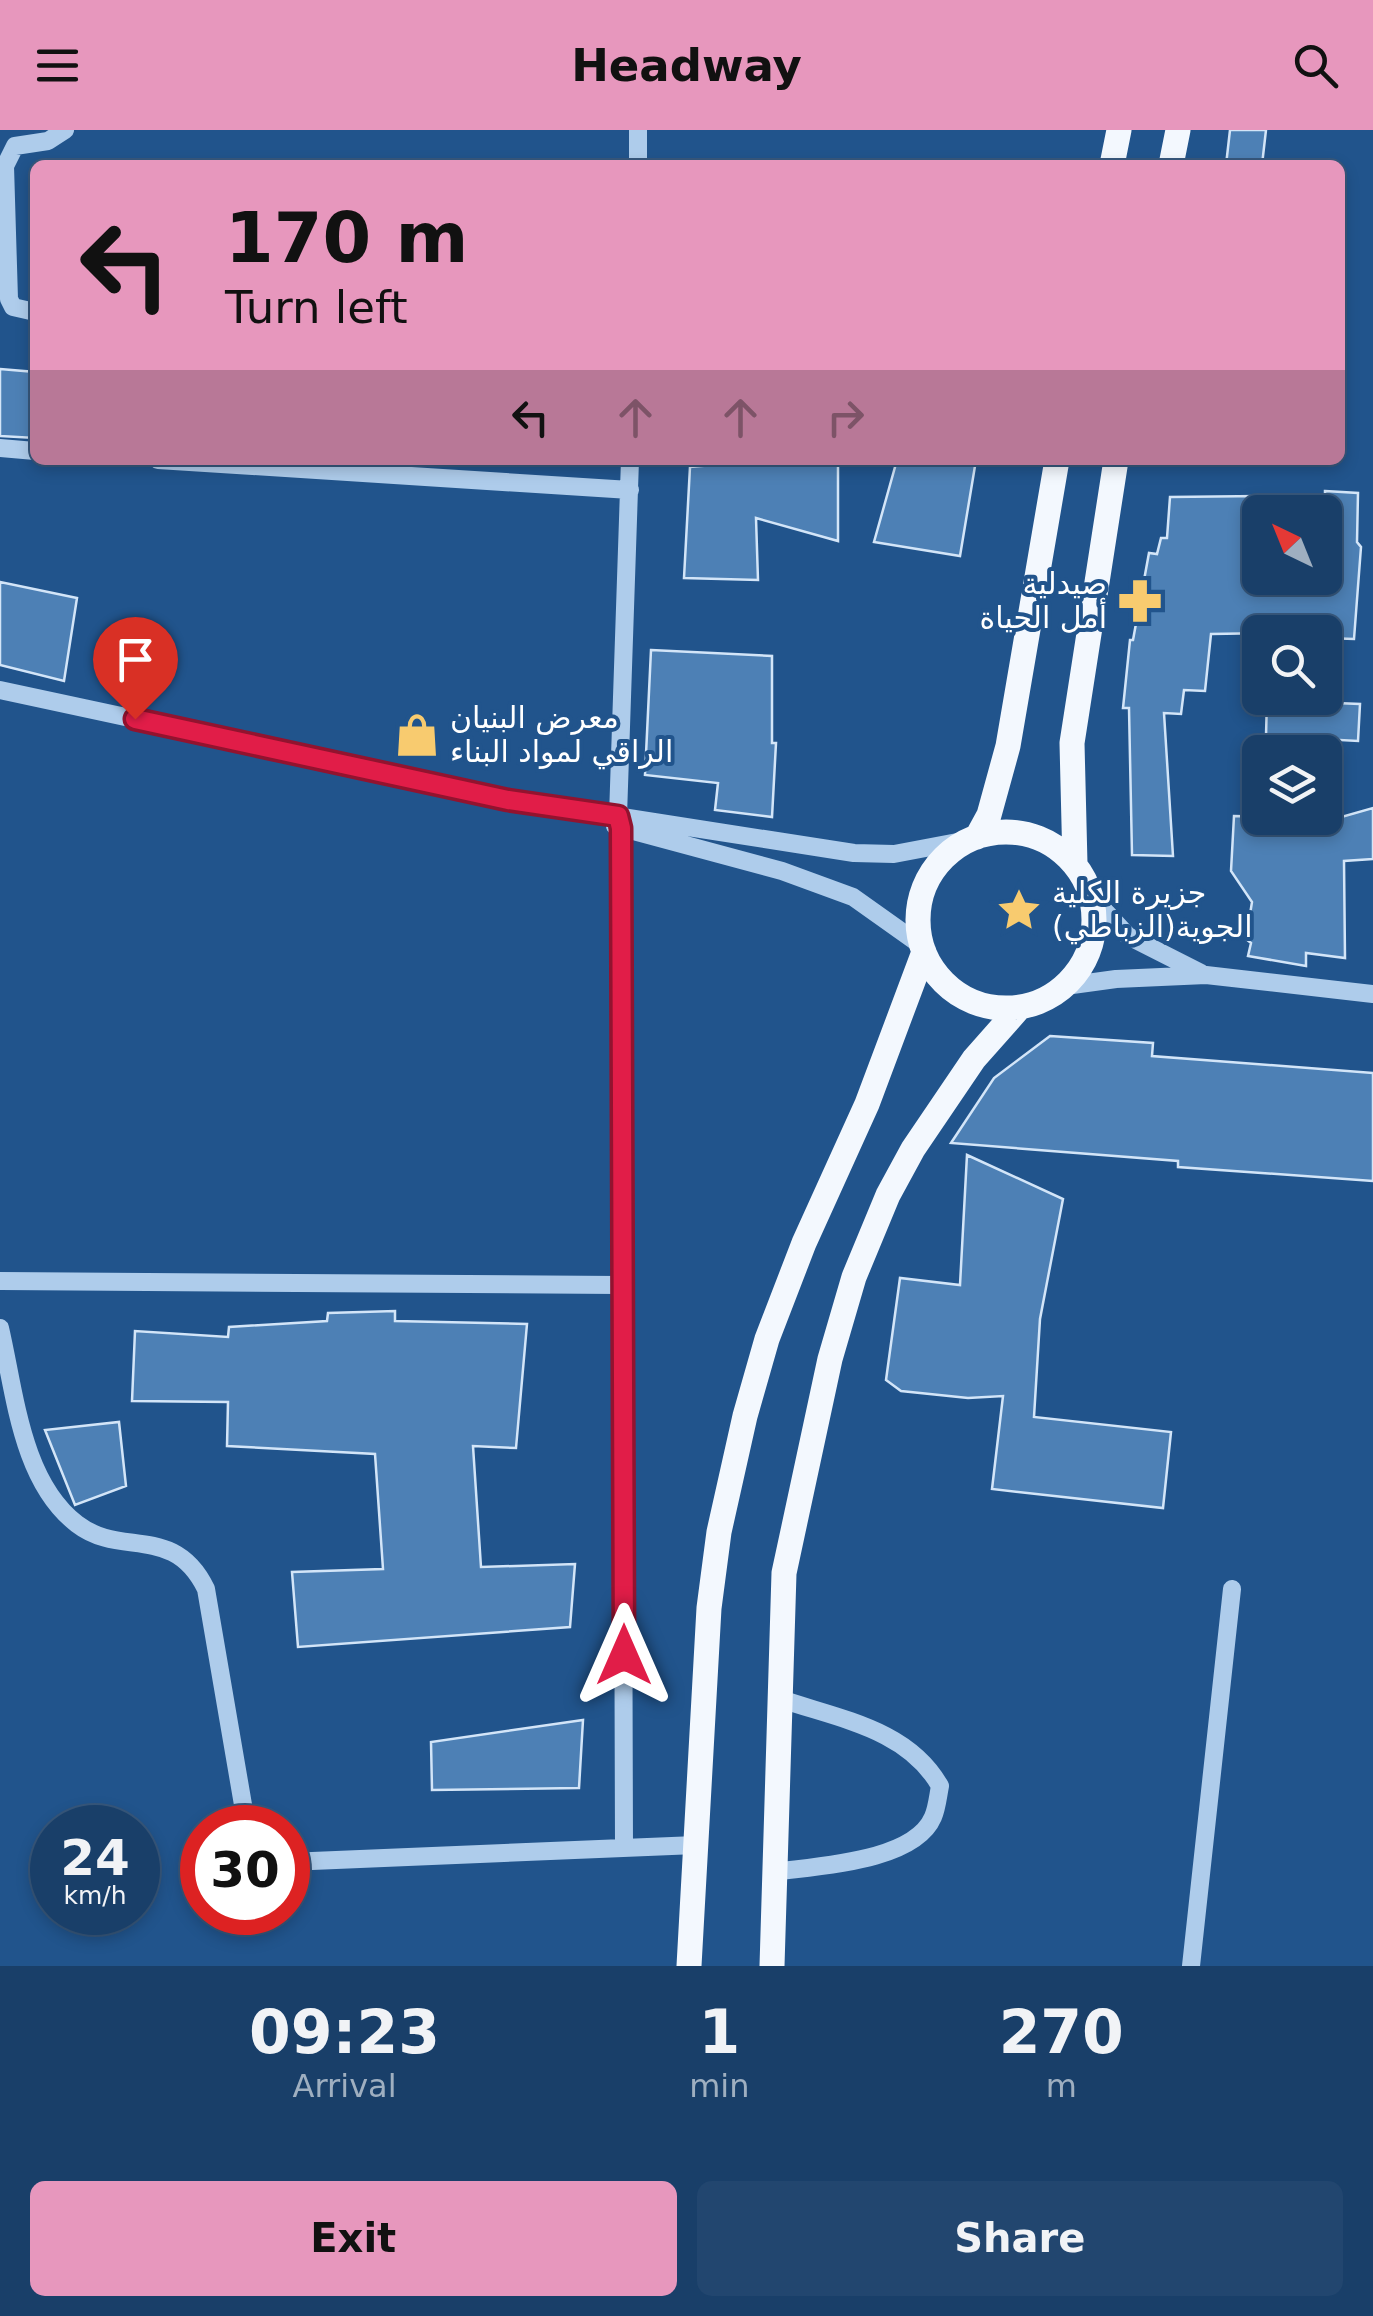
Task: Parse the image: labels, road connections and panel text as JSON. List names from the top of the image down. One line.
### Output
{"places":{"pharmacy":["صيدلية أمل الحياة"],"shop":["معرض البنيان الراقي لمواد البناء"],"place":["جزيرة الكلية الجوية(الزباطي)"]},"north":"top left","page":{"header":"Headway","turn":["170 m","Turn left"],"speed":"24 km/h","limit":"30","eta":["09:23","Arrival","1","min","270","m"],"buttons":["Exit","Share"]}}
